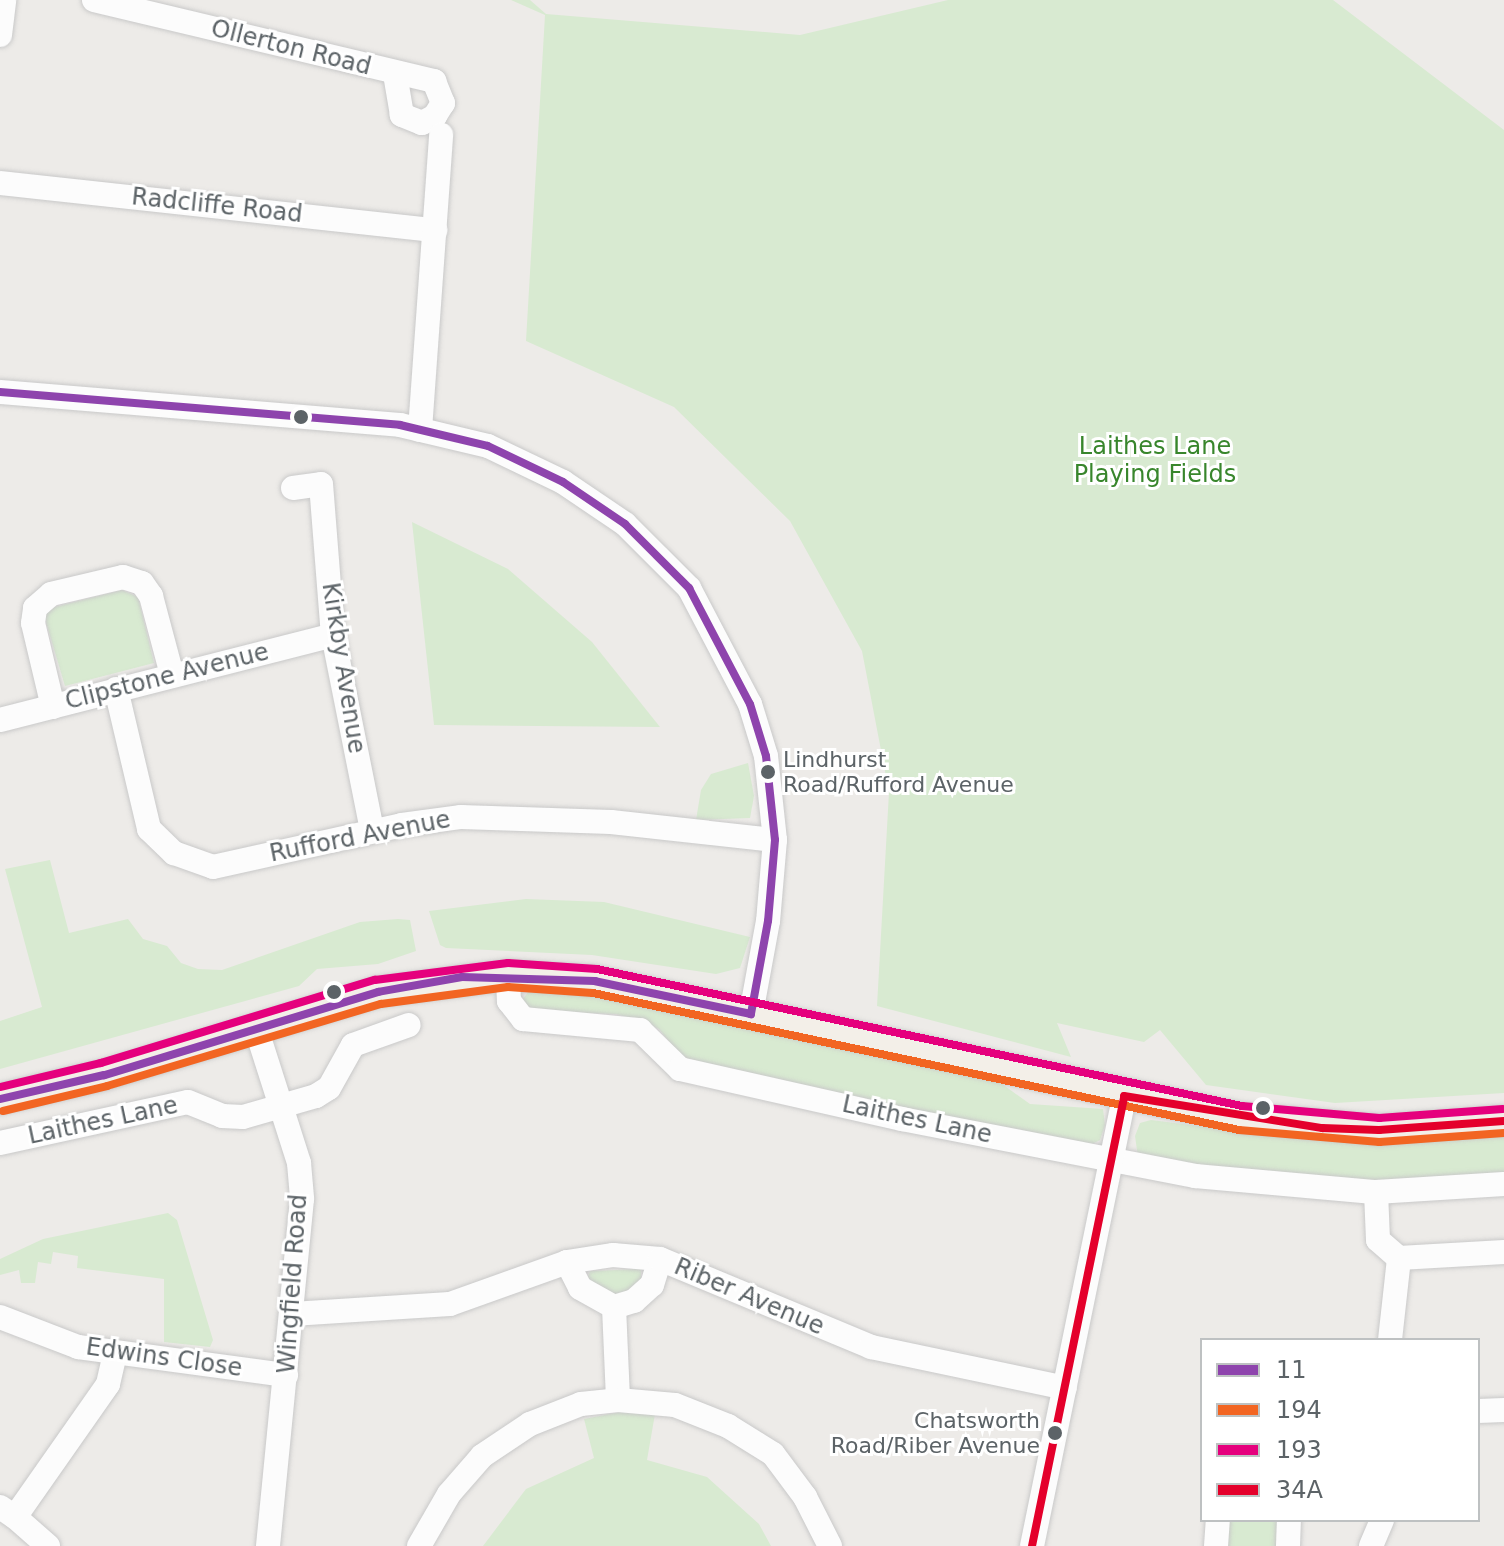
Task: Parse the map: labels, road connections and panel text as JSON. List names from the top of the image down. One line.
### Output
{"streets":{"main road":["Laithes Lane"],"street":["Ollerton Road","Radcliffe Road","Kirkby Avenue","Clipstone Avenue","Rufford Avenue","Wingfield Road","Riber Avenue","Edwins Close"]},"crossings":[["Kirkby Avenue","Clipstone Avenue"],["Kirkby Avenue","Rufford Avenue"],["Clipstone Avenue","Rufford Avenue"],["Laithes Lane","Wingfield Road"],["Wingfield Road","Riber Avenue"],["Wingfield Road","Edwins Close"]],"parks":["Laithes Lane Playing Fields"],"places":["Lindhurst Road/Rufford Avenue","Chatsworth Road/Riber Avenue"],"lines":["transit line 11","transit line 193","transit line 194","transit line 34A"],"legend":["11","194","193","34A"]}
